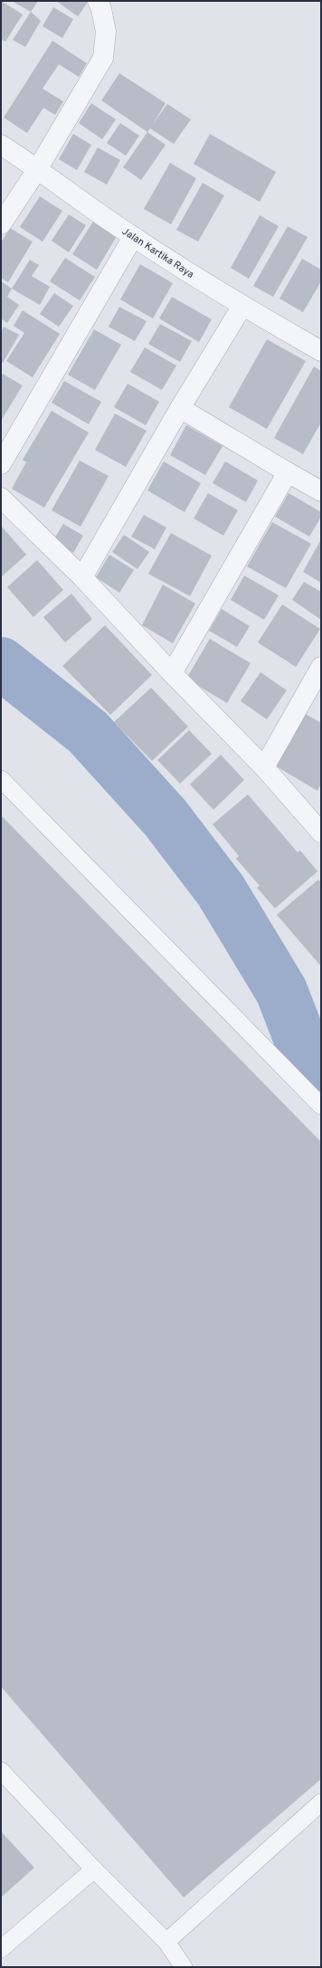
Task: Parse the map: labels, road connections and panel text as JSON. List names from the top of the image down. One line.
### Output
{"streets":{"street":["Jalan Kartika Raya"]}}
